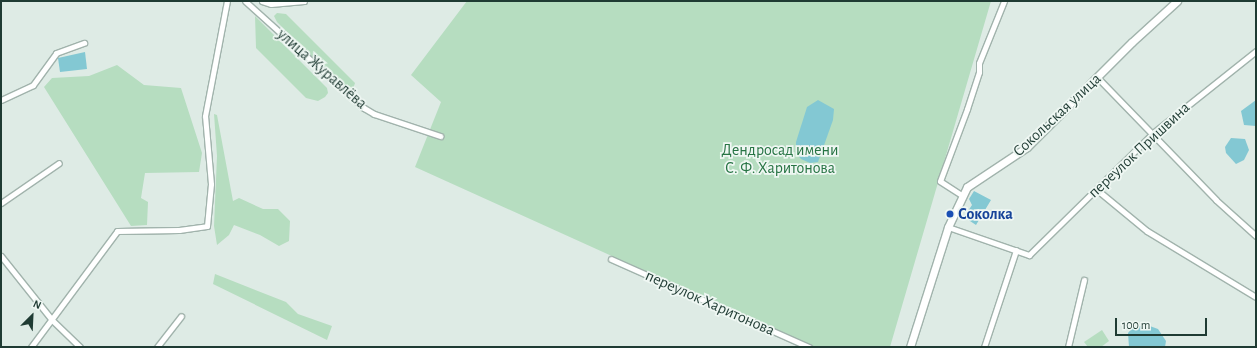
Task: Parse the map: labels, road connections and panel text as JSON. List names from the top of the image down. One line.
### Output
{"streets":{"street":["улица Журавлёва","Сокольская улица","переулок Пришвина","переулок Харитонова"]},"parks":["Дендросад имени С. Ф. Харитонова"],"places":["Соколка"],"scale_bar":"100 m","north":"top right"}
